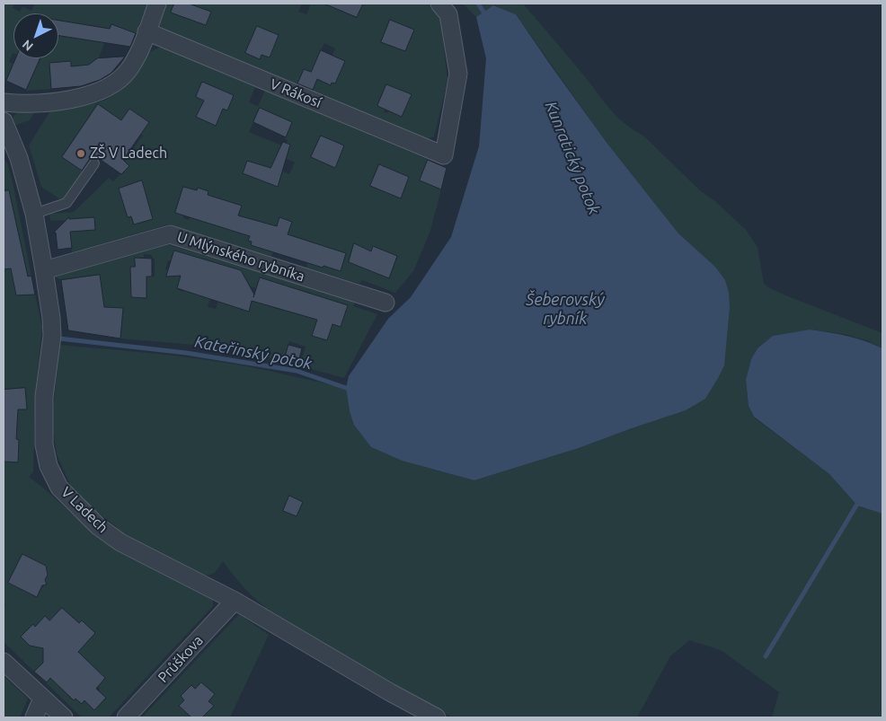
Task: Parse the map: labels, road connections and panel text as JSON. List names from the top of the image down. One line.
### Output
{"streets":{"street":["V Rákosí","U Mlýnského rybníka","V Ladech","Průškova"]},"crossings":[["U Mlýnského rybníka","V Ladech"],["V Ladech","Průškova"]],"water":["Kunratický potok","Šeberovský rybník","Kateřinský potok"],"places":["ZŠ V Ladech"],"north":"bottom left"}
